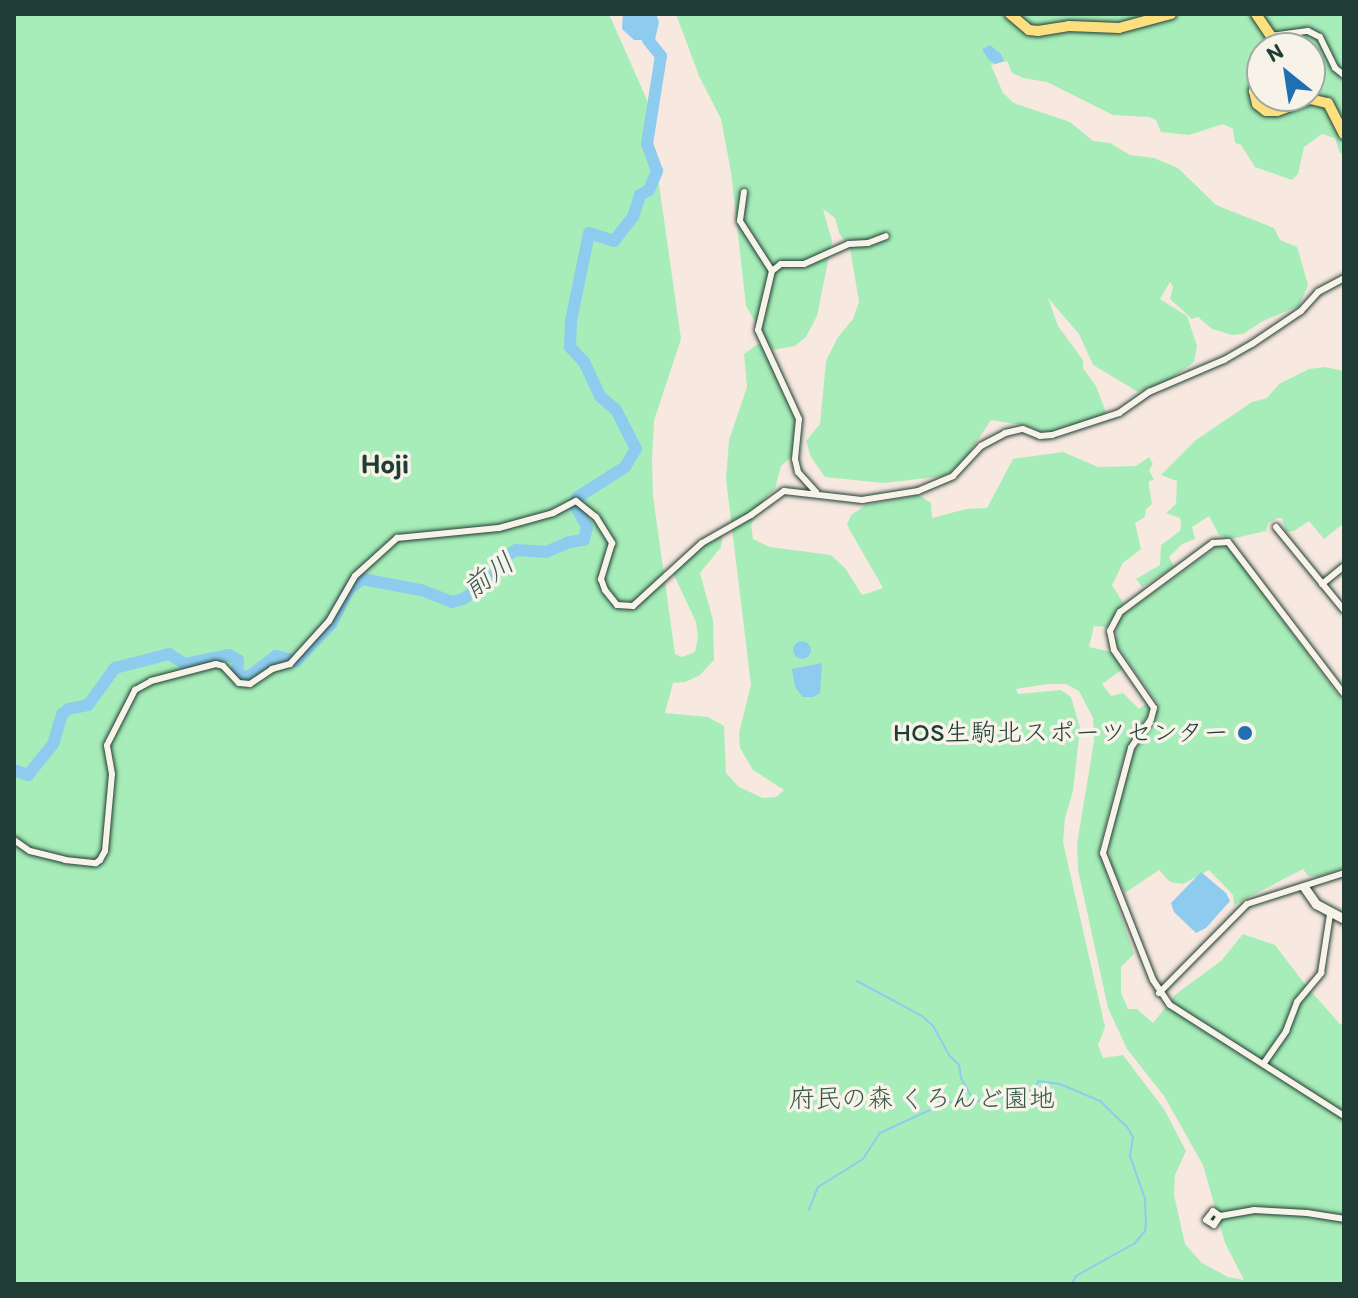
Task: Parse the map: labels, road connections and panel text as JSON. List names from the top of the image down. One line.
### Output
{"districts":["Hoji"],"water":["前川"],"parks":["府民の森 くろんど園地"],"places":["HOS生駒北スポーツセンター"],"north":"top left"}
